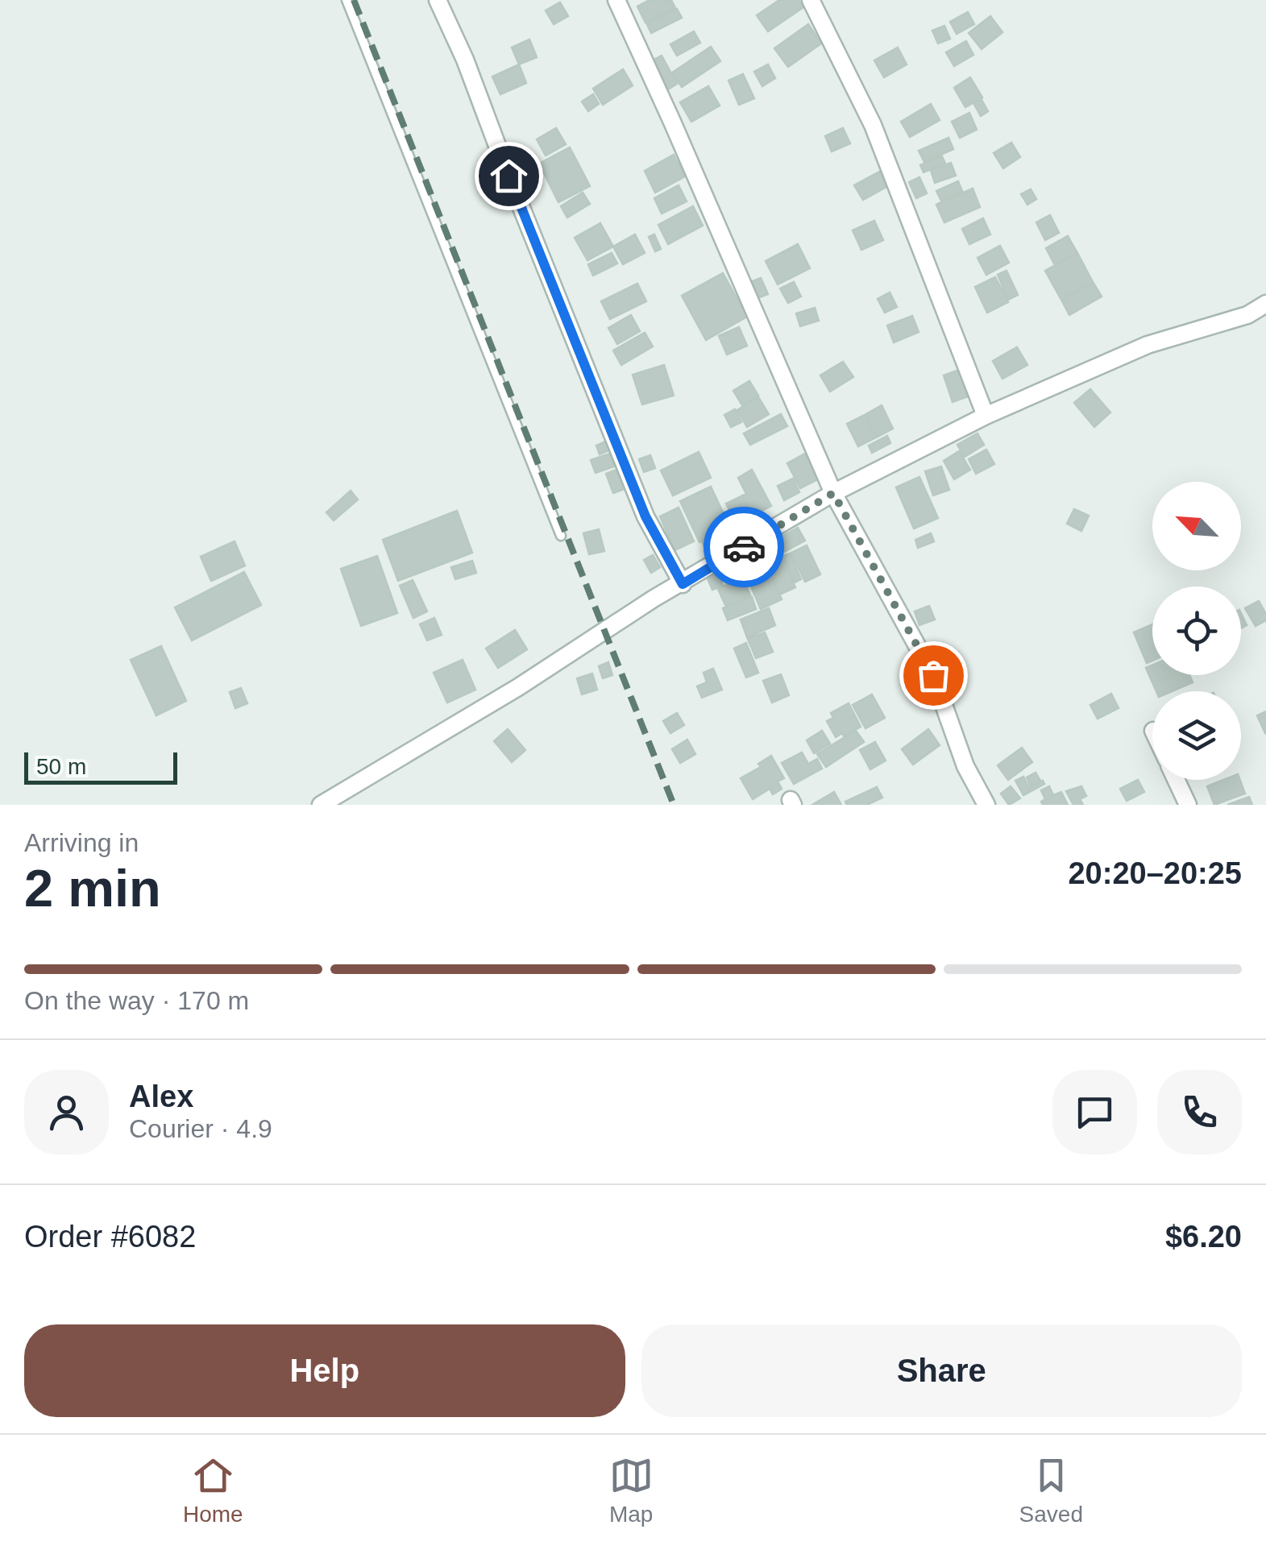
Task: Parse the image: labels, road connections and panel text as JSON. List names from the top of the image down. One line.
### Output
{"scale_bar":"50 m","north":"top left","page":{"scale":"50 m","heading":["2 min","Arriving in","20:20–20:25"],"panel":["Alex","Courier · 4.9","Order #6082","$6.20"],"bar":"On the way · 170 m","buttons":["Help","Share"],"tabs":["Home","Map","Saved"]}}
